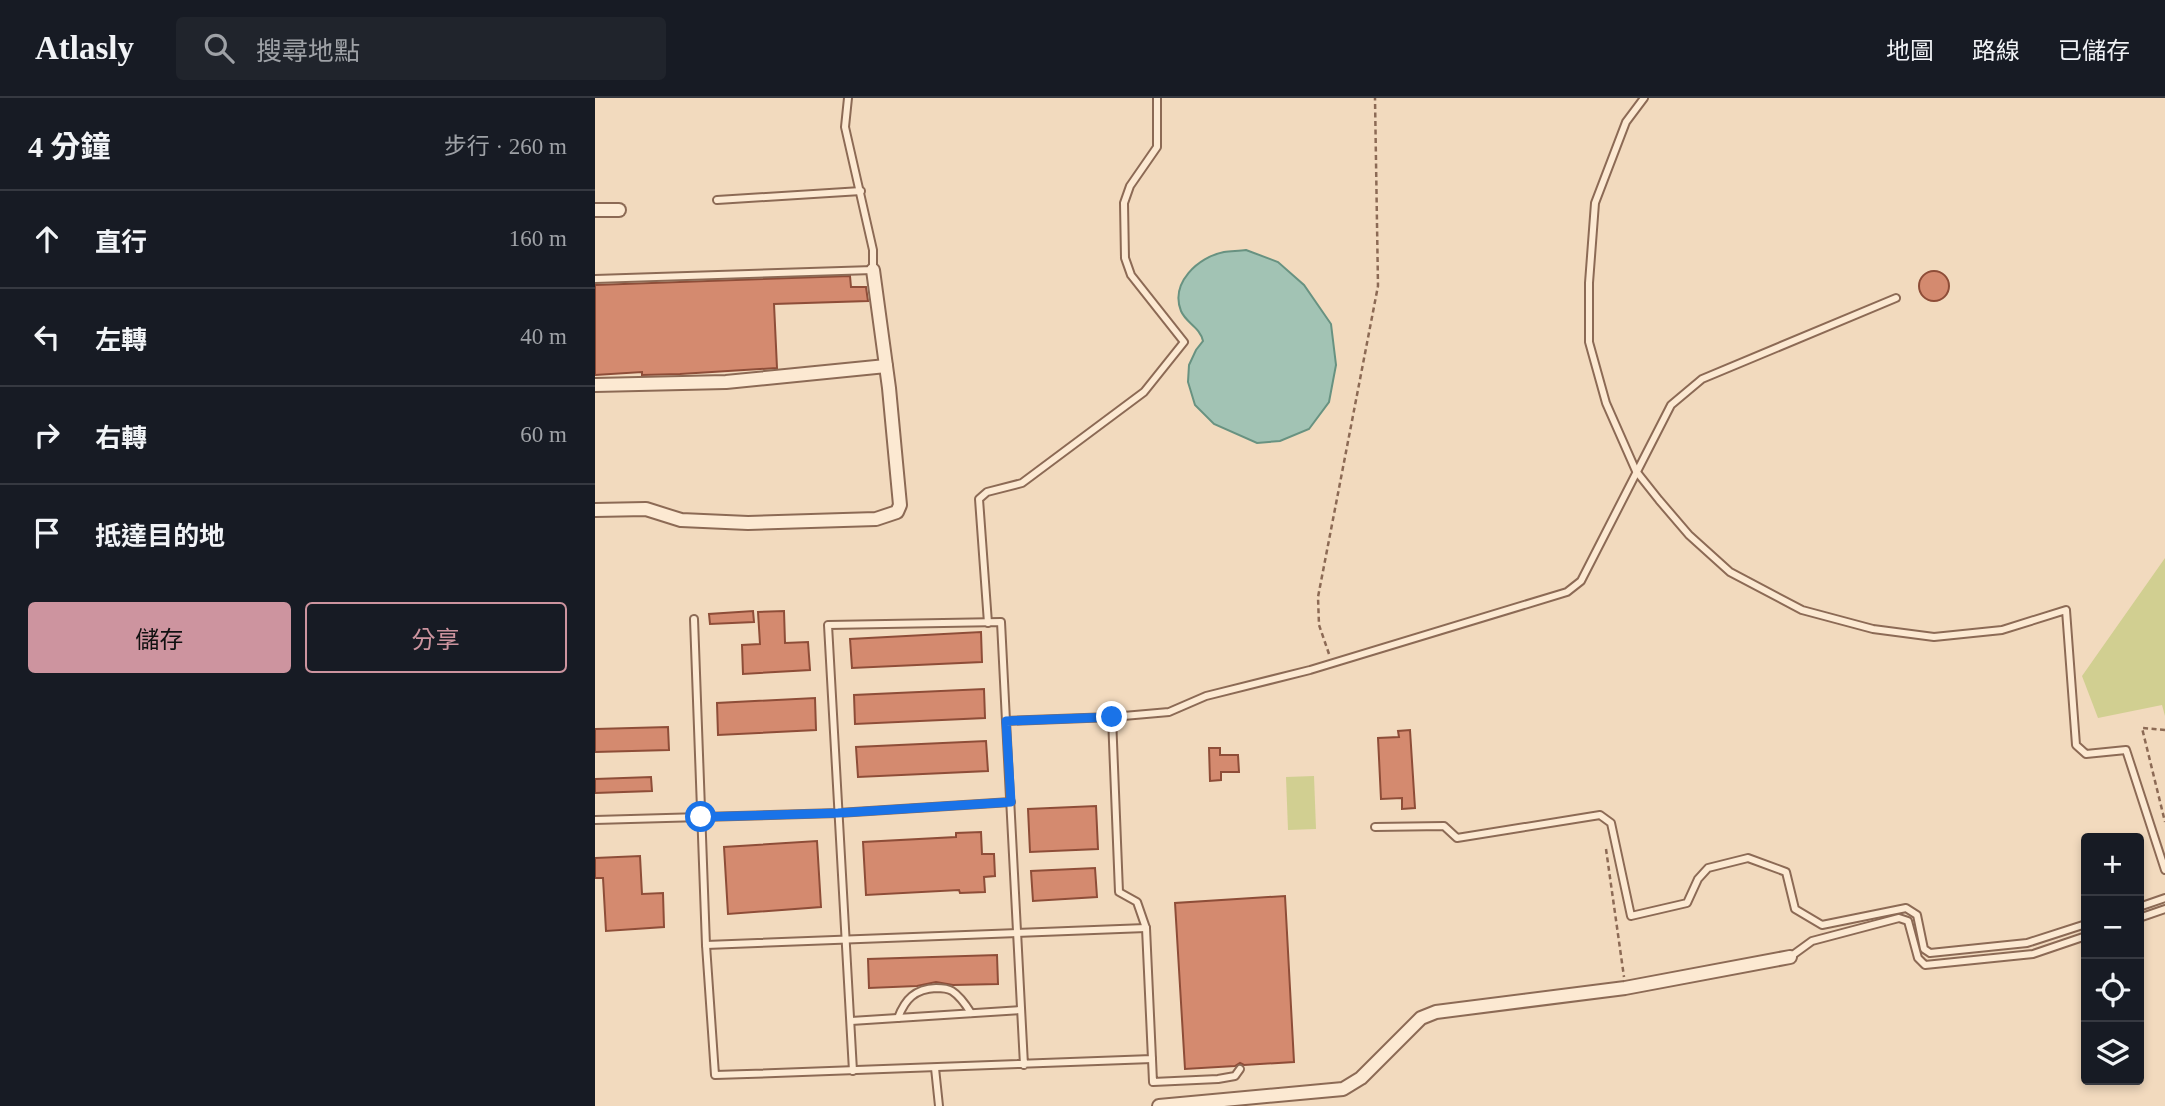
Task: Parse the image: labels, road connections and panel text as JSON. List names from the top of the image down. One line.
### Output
{"page":{"header":"Atlasly","search":"搜尋地點","nav":["地圖","路線","已儲存"],"heading":["4 分鐘","步行 · 260 m"],"list":[["直行","160 m"],["左轉","40 m"],["右轉","60 m"],"抵達目的地"],"buttons":["儲存","分享"],"map_buttons":["+","−"]}}
